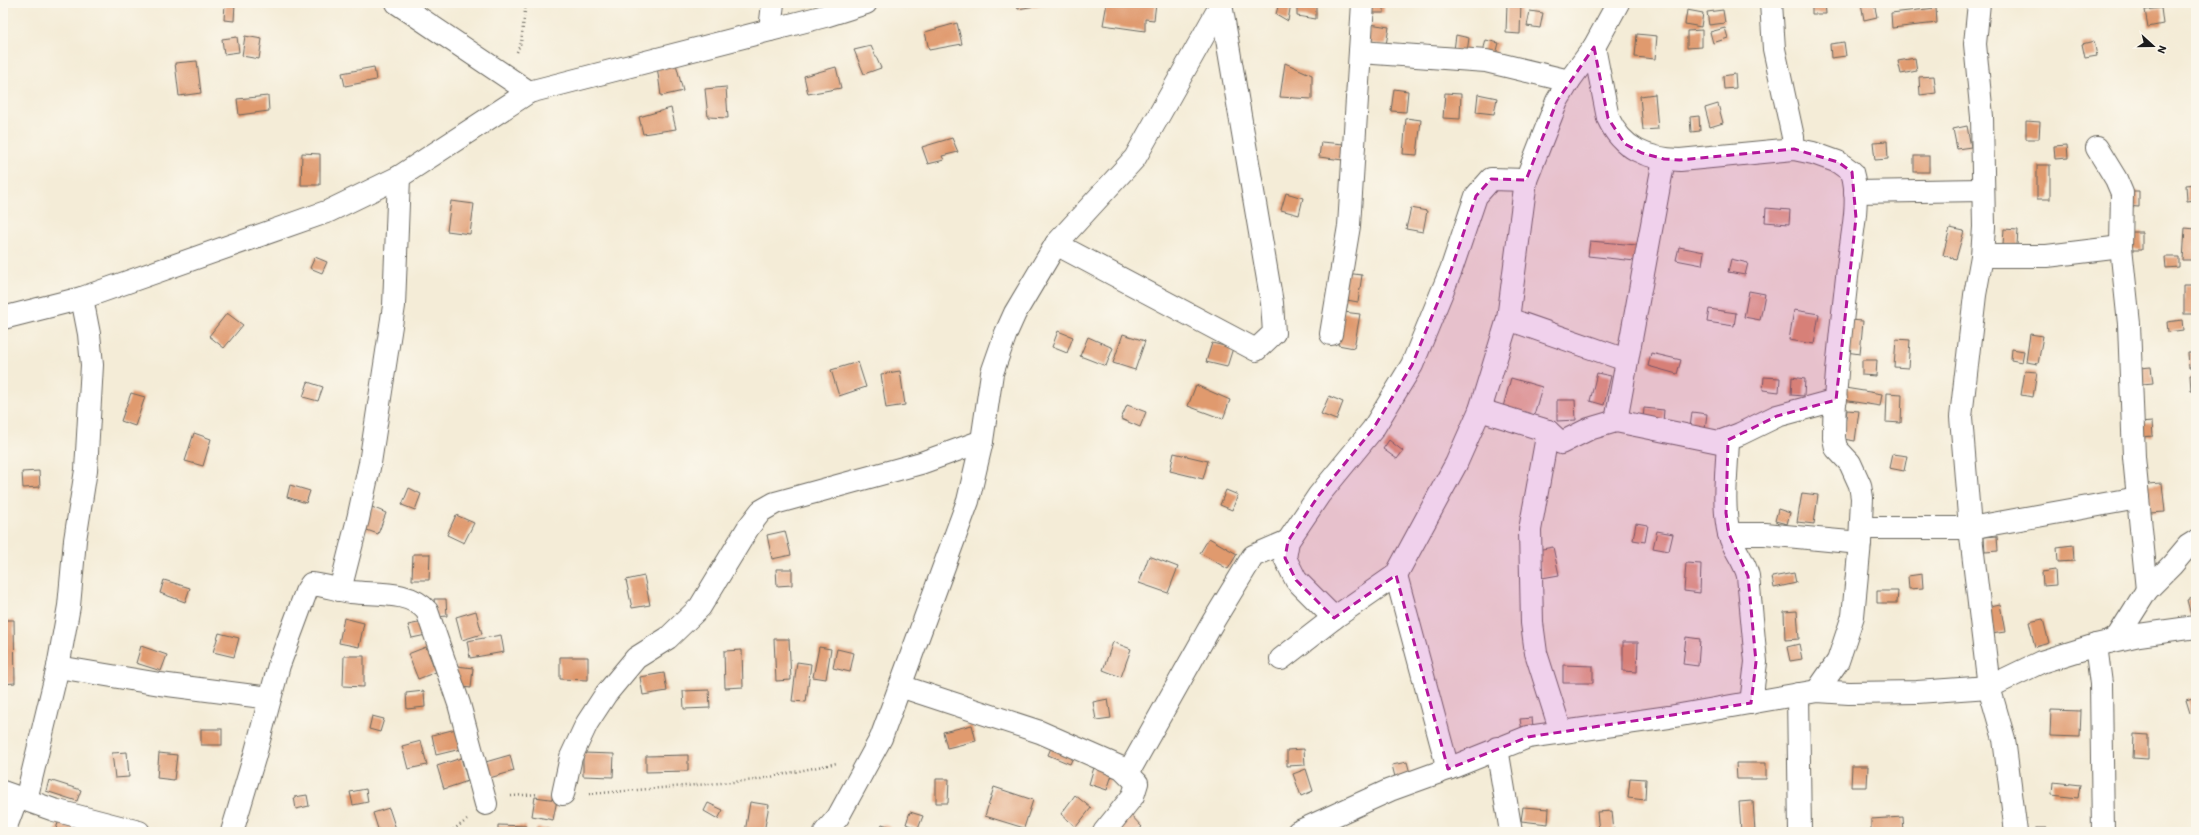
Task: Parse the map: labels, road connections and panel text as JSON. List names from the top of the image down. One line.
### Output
{"north":"right"}
